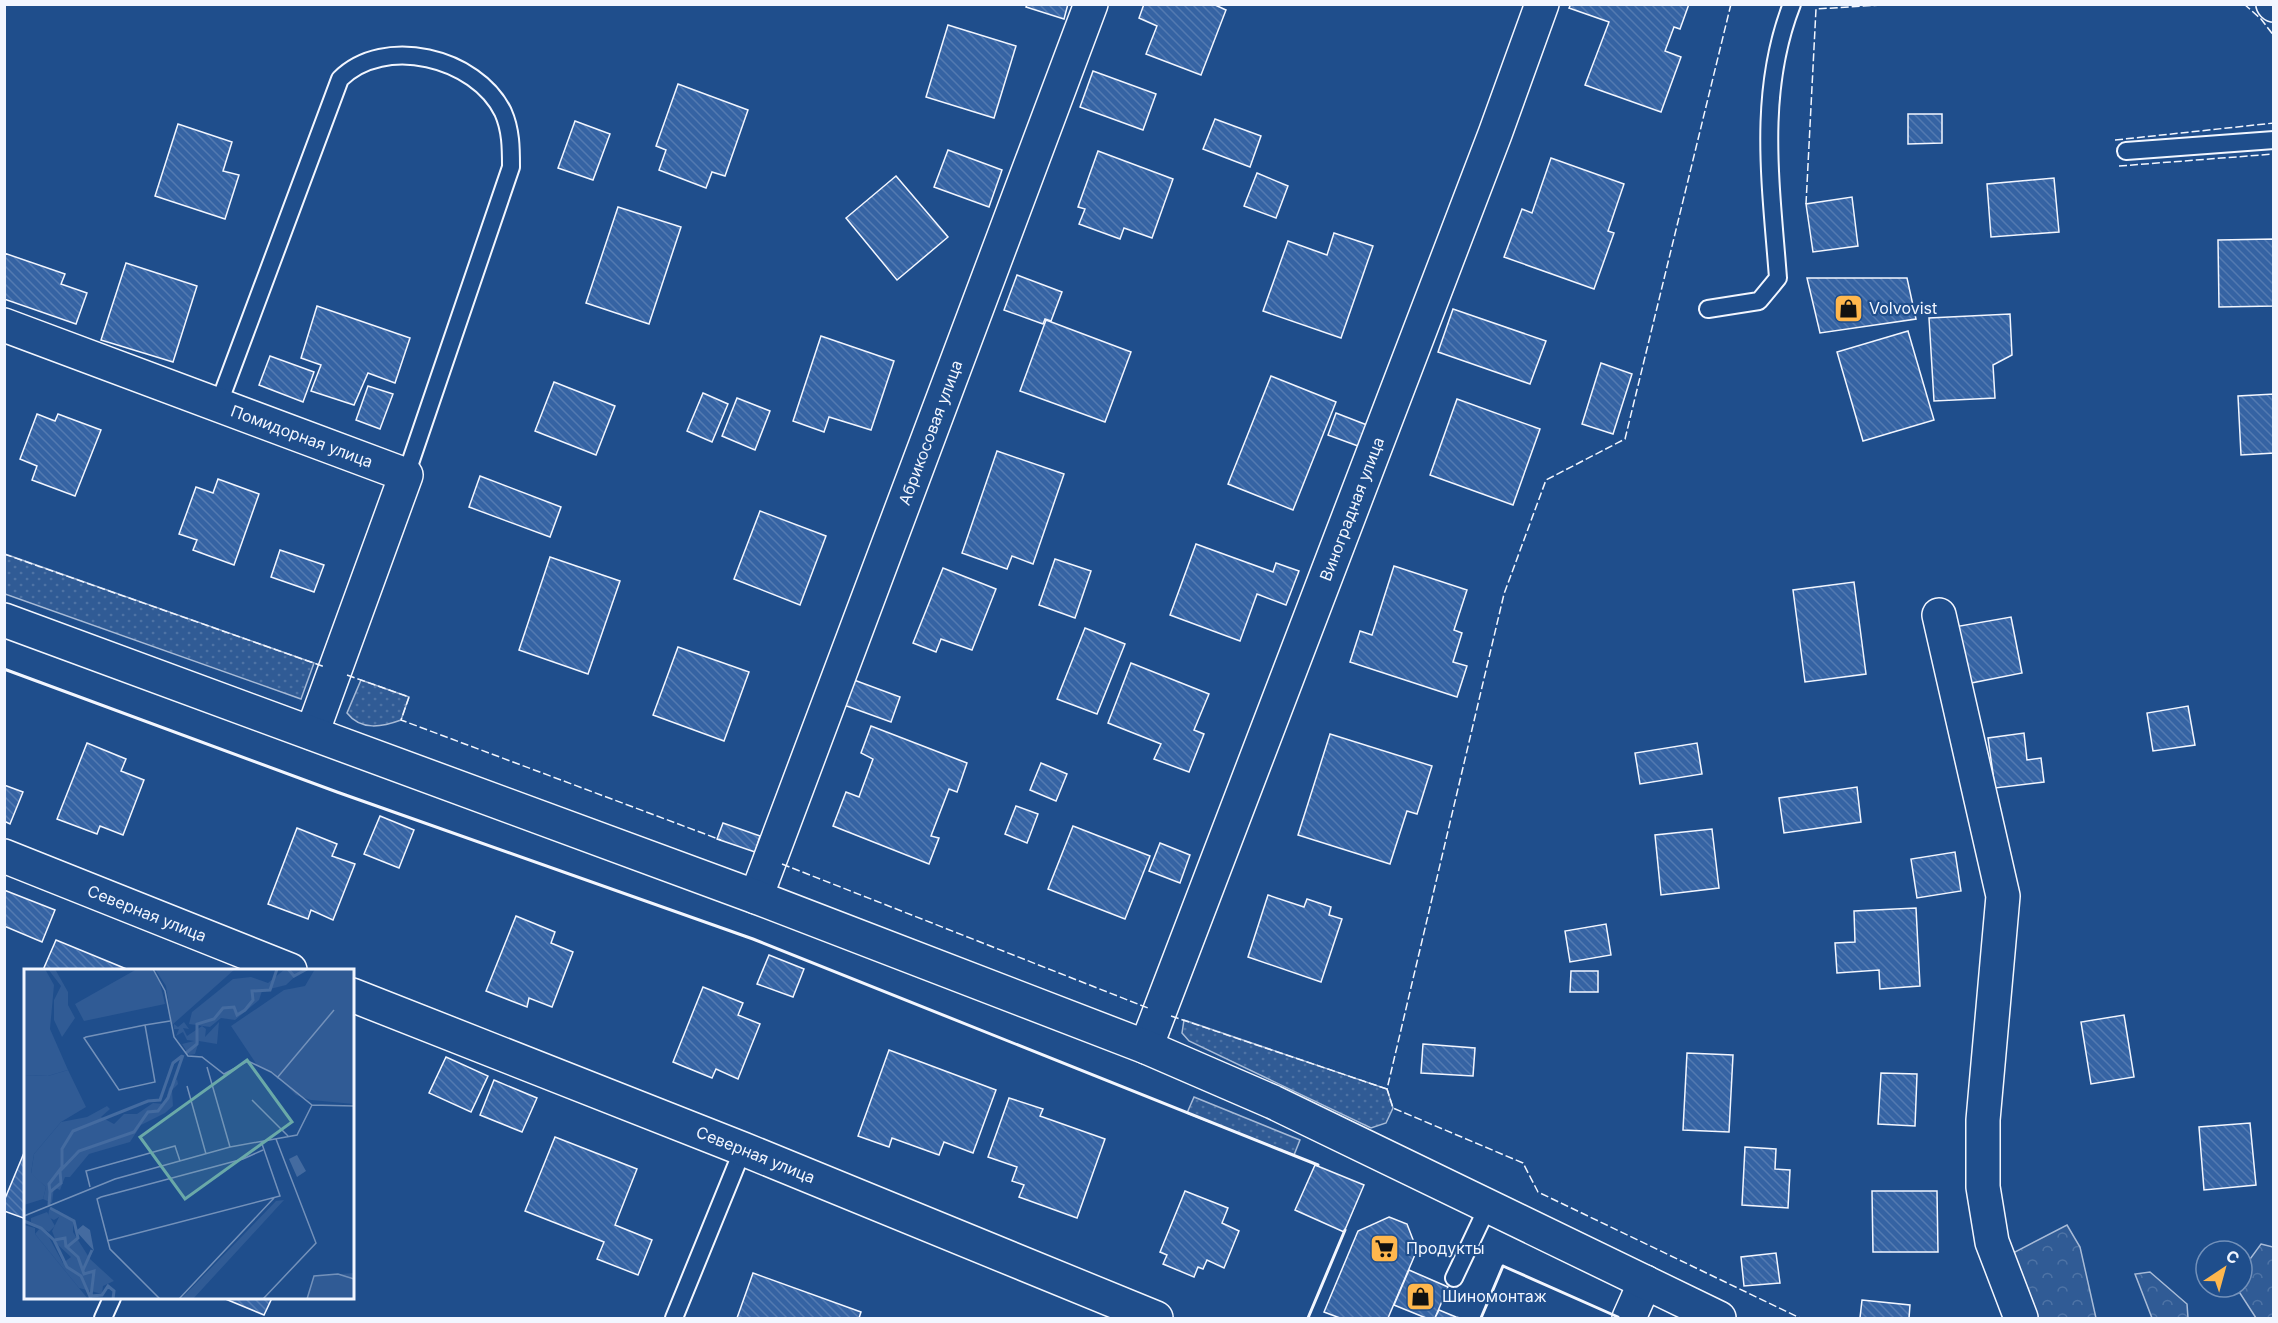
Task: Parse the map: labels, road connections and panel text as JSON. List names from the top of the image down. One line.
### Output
{"streets":{"street":["Абрикосовая улица","Помидорная улица","Виноградная улица","Северная улица"]},"places":{"shop":["Volvovist","Шиномонтаж"],"supermarket":["Продукты"]},"north":"top right"}
